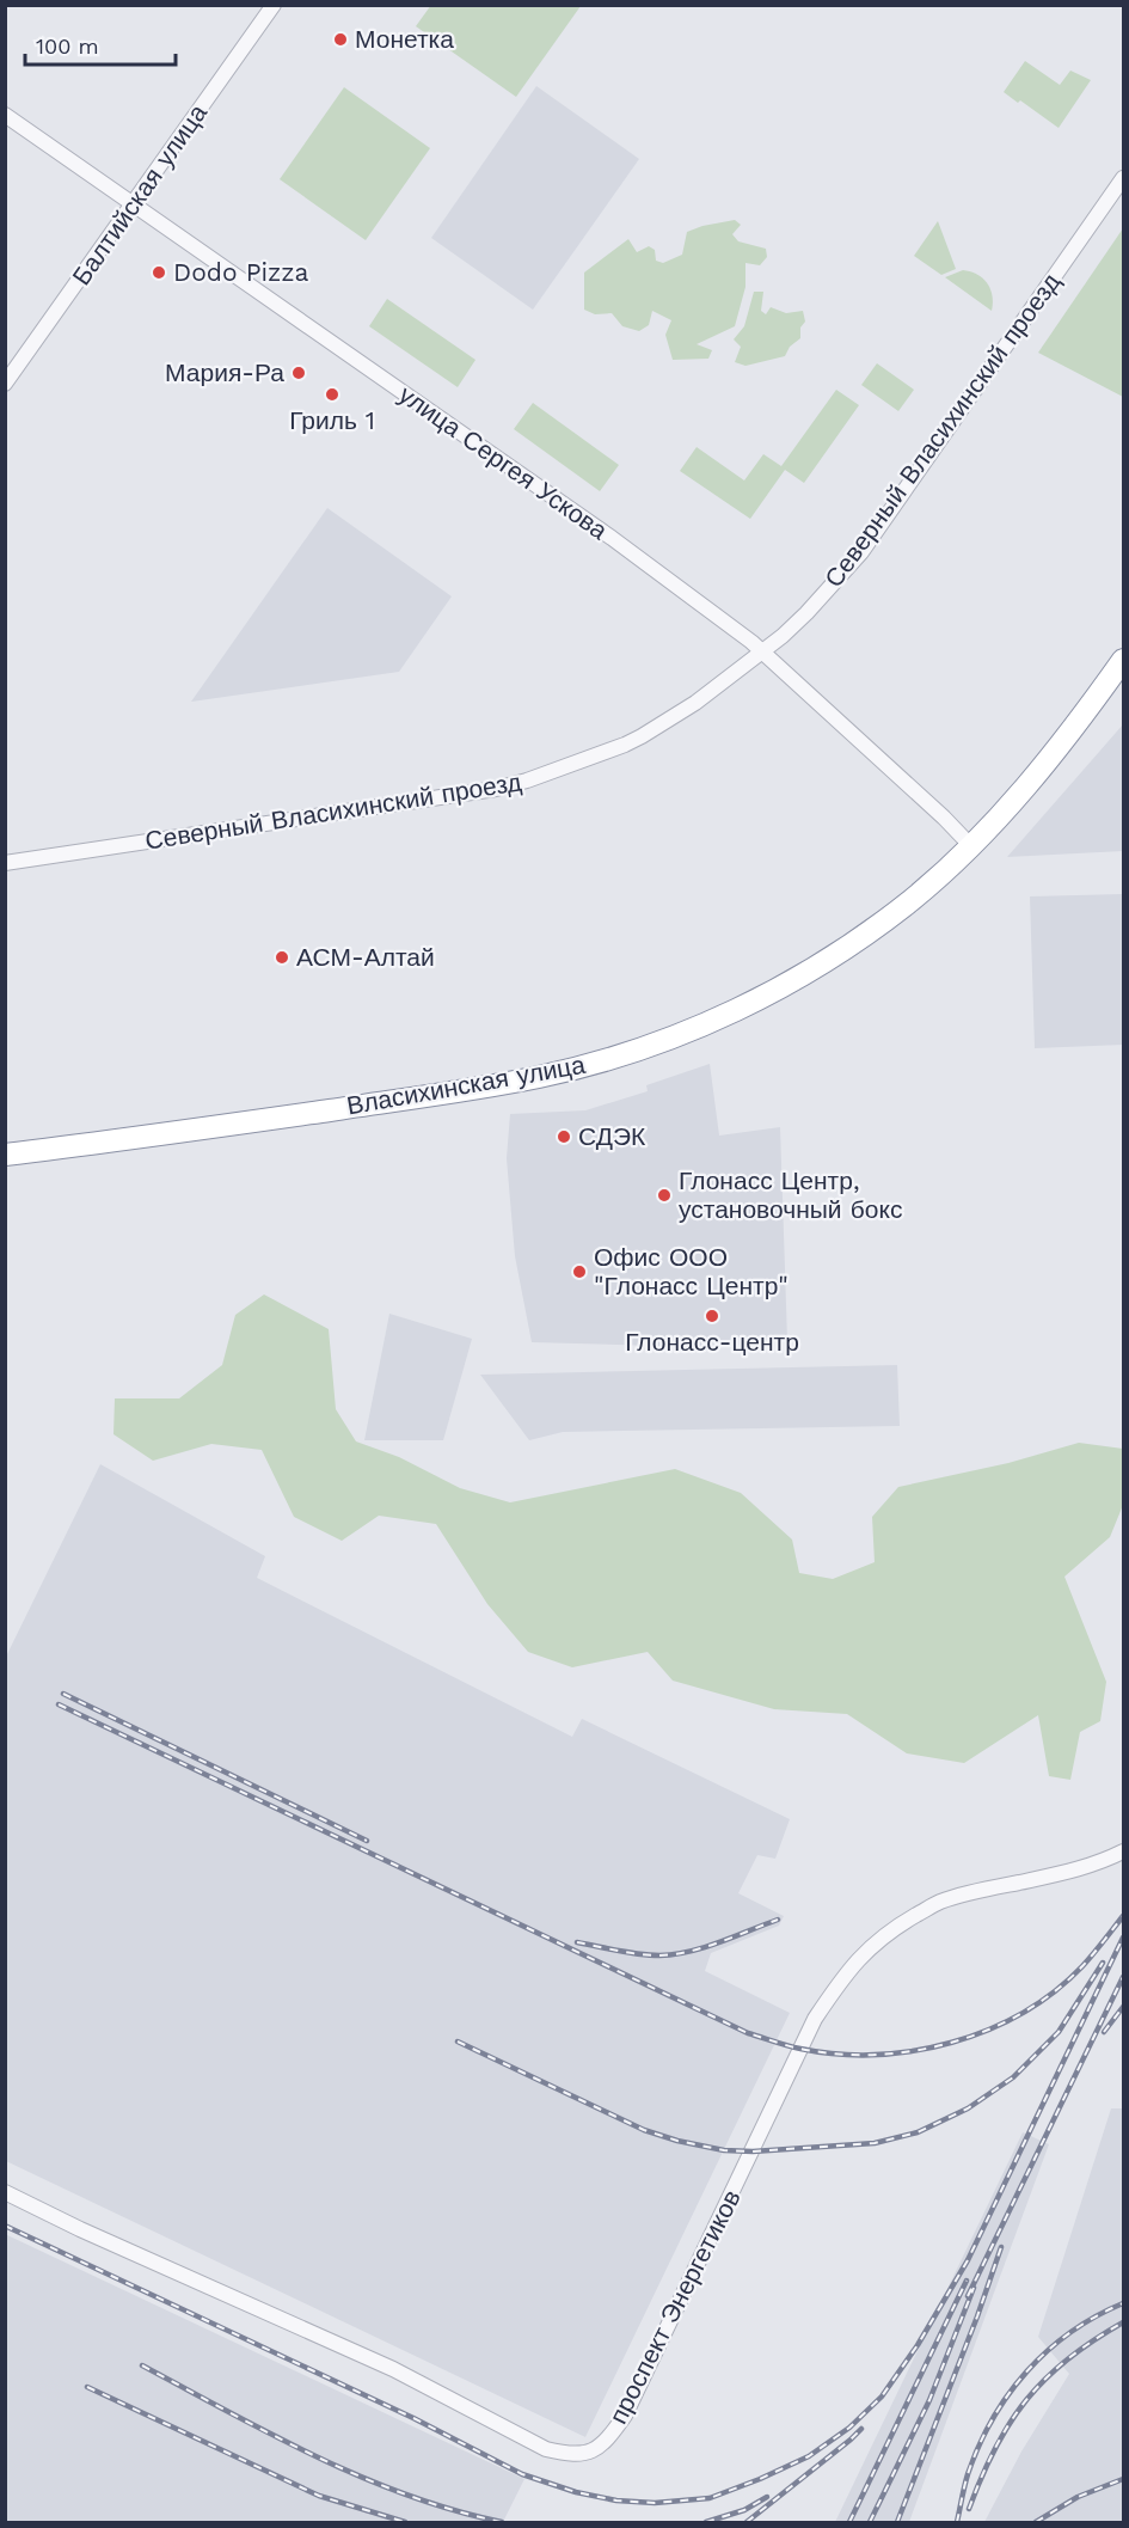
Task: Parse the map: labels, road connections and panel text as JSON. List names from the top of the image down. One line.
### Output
{"streets":{"highway":["Власихинская улица"],"street":["Балтийская улица","Северный Власихинский проезд","улица Сергея Ускова","проспект Энергетиков"]},"crossings":[["Балтийская улица","улица Сергея Ускова"],["Северный Власихинский проезд","улица Сергея Ускова"],["улица Сергея Ускова","Власихинская улица"]],"places":["Монетка","Dodo Pizza","Мария-Ра","Гриль 1","АСМ-Алтай","СДЭК","Глонасс Центр, установочный бокс","Офис ООО \"Глонасс Центр\"","Глонасс-центр"],"scale_bar":"100 m"}
